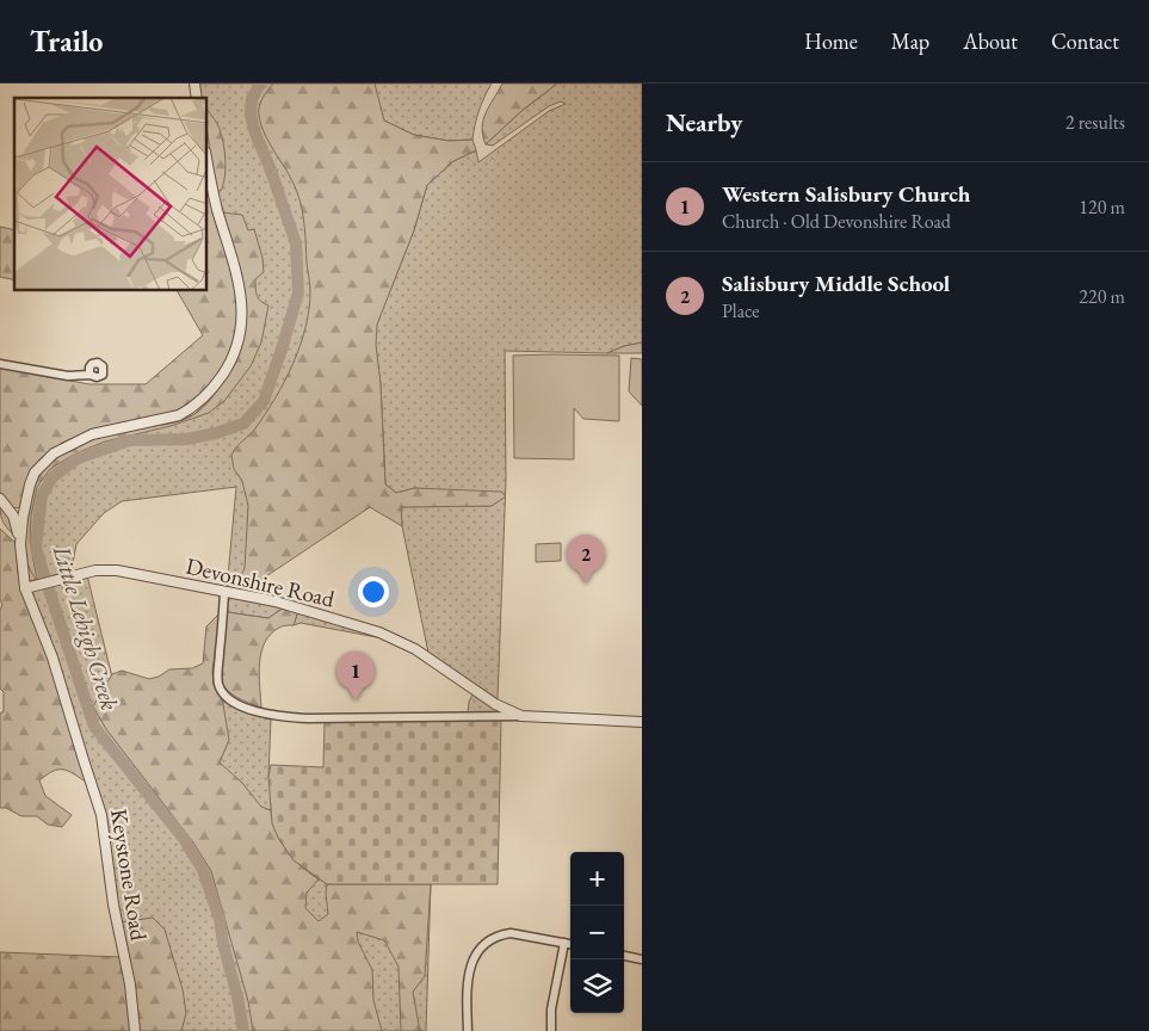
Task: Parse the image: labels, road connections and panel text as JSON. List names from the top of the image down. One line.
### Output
{"streets":{"street":["Devonshire Road","Keystone Road"]},"crossings":[["Devonshire Road","Keystone Road"]],"water":["Little Lehigh Creek"],"page":{"header":"Trailo","nav":["Home","Map","About","Contact"],"heading":["Nearby","2 results"],"list":[{"mark":"1","name":"Western Salisbury Church","note":"Church · Old Devonshire Road","value":"120 m"},{"mark":"2","name":"Salisbury Middle School","note":"Place","value":"220 m"}],"pins":["2","1"],"map_buttons":["+","−"]}}
